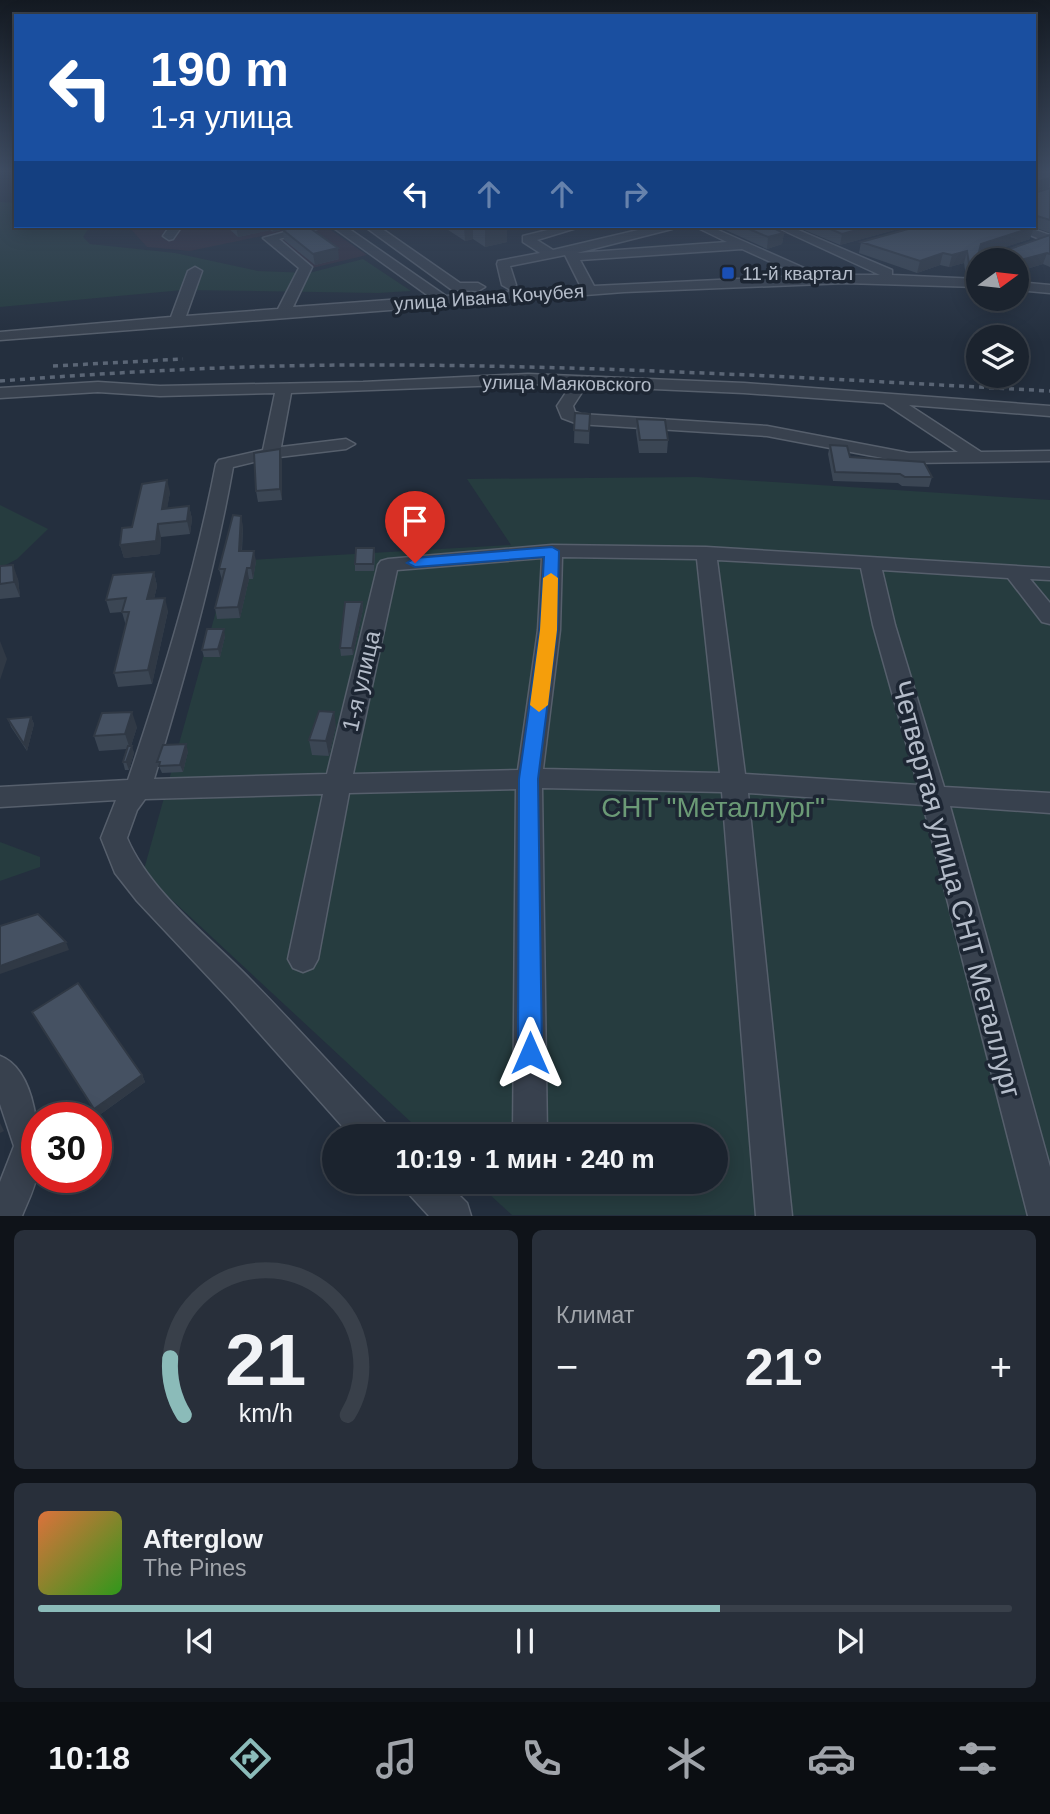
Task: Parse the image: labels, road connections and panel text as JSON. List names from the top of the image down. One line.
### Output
{"streets":{"street":["улица Ивана Кочубея","улица Маяковского","1-я улица","Четвертая улица СНТ Металлург"]},"parks":["СНТ \"Металлург\""],"places":{"transit":["11-й квартал"]},"north":"right","page":{"turn":["190 m","1-я улица"],"limit":"30","trip":"10:19 · 1 мин · 240 m","tile":"Климат","heat":["−","21°","+"],"song":["Afterglow","The Pines"],"tabs":"10:18","gauge":["21","km/h"]}}
